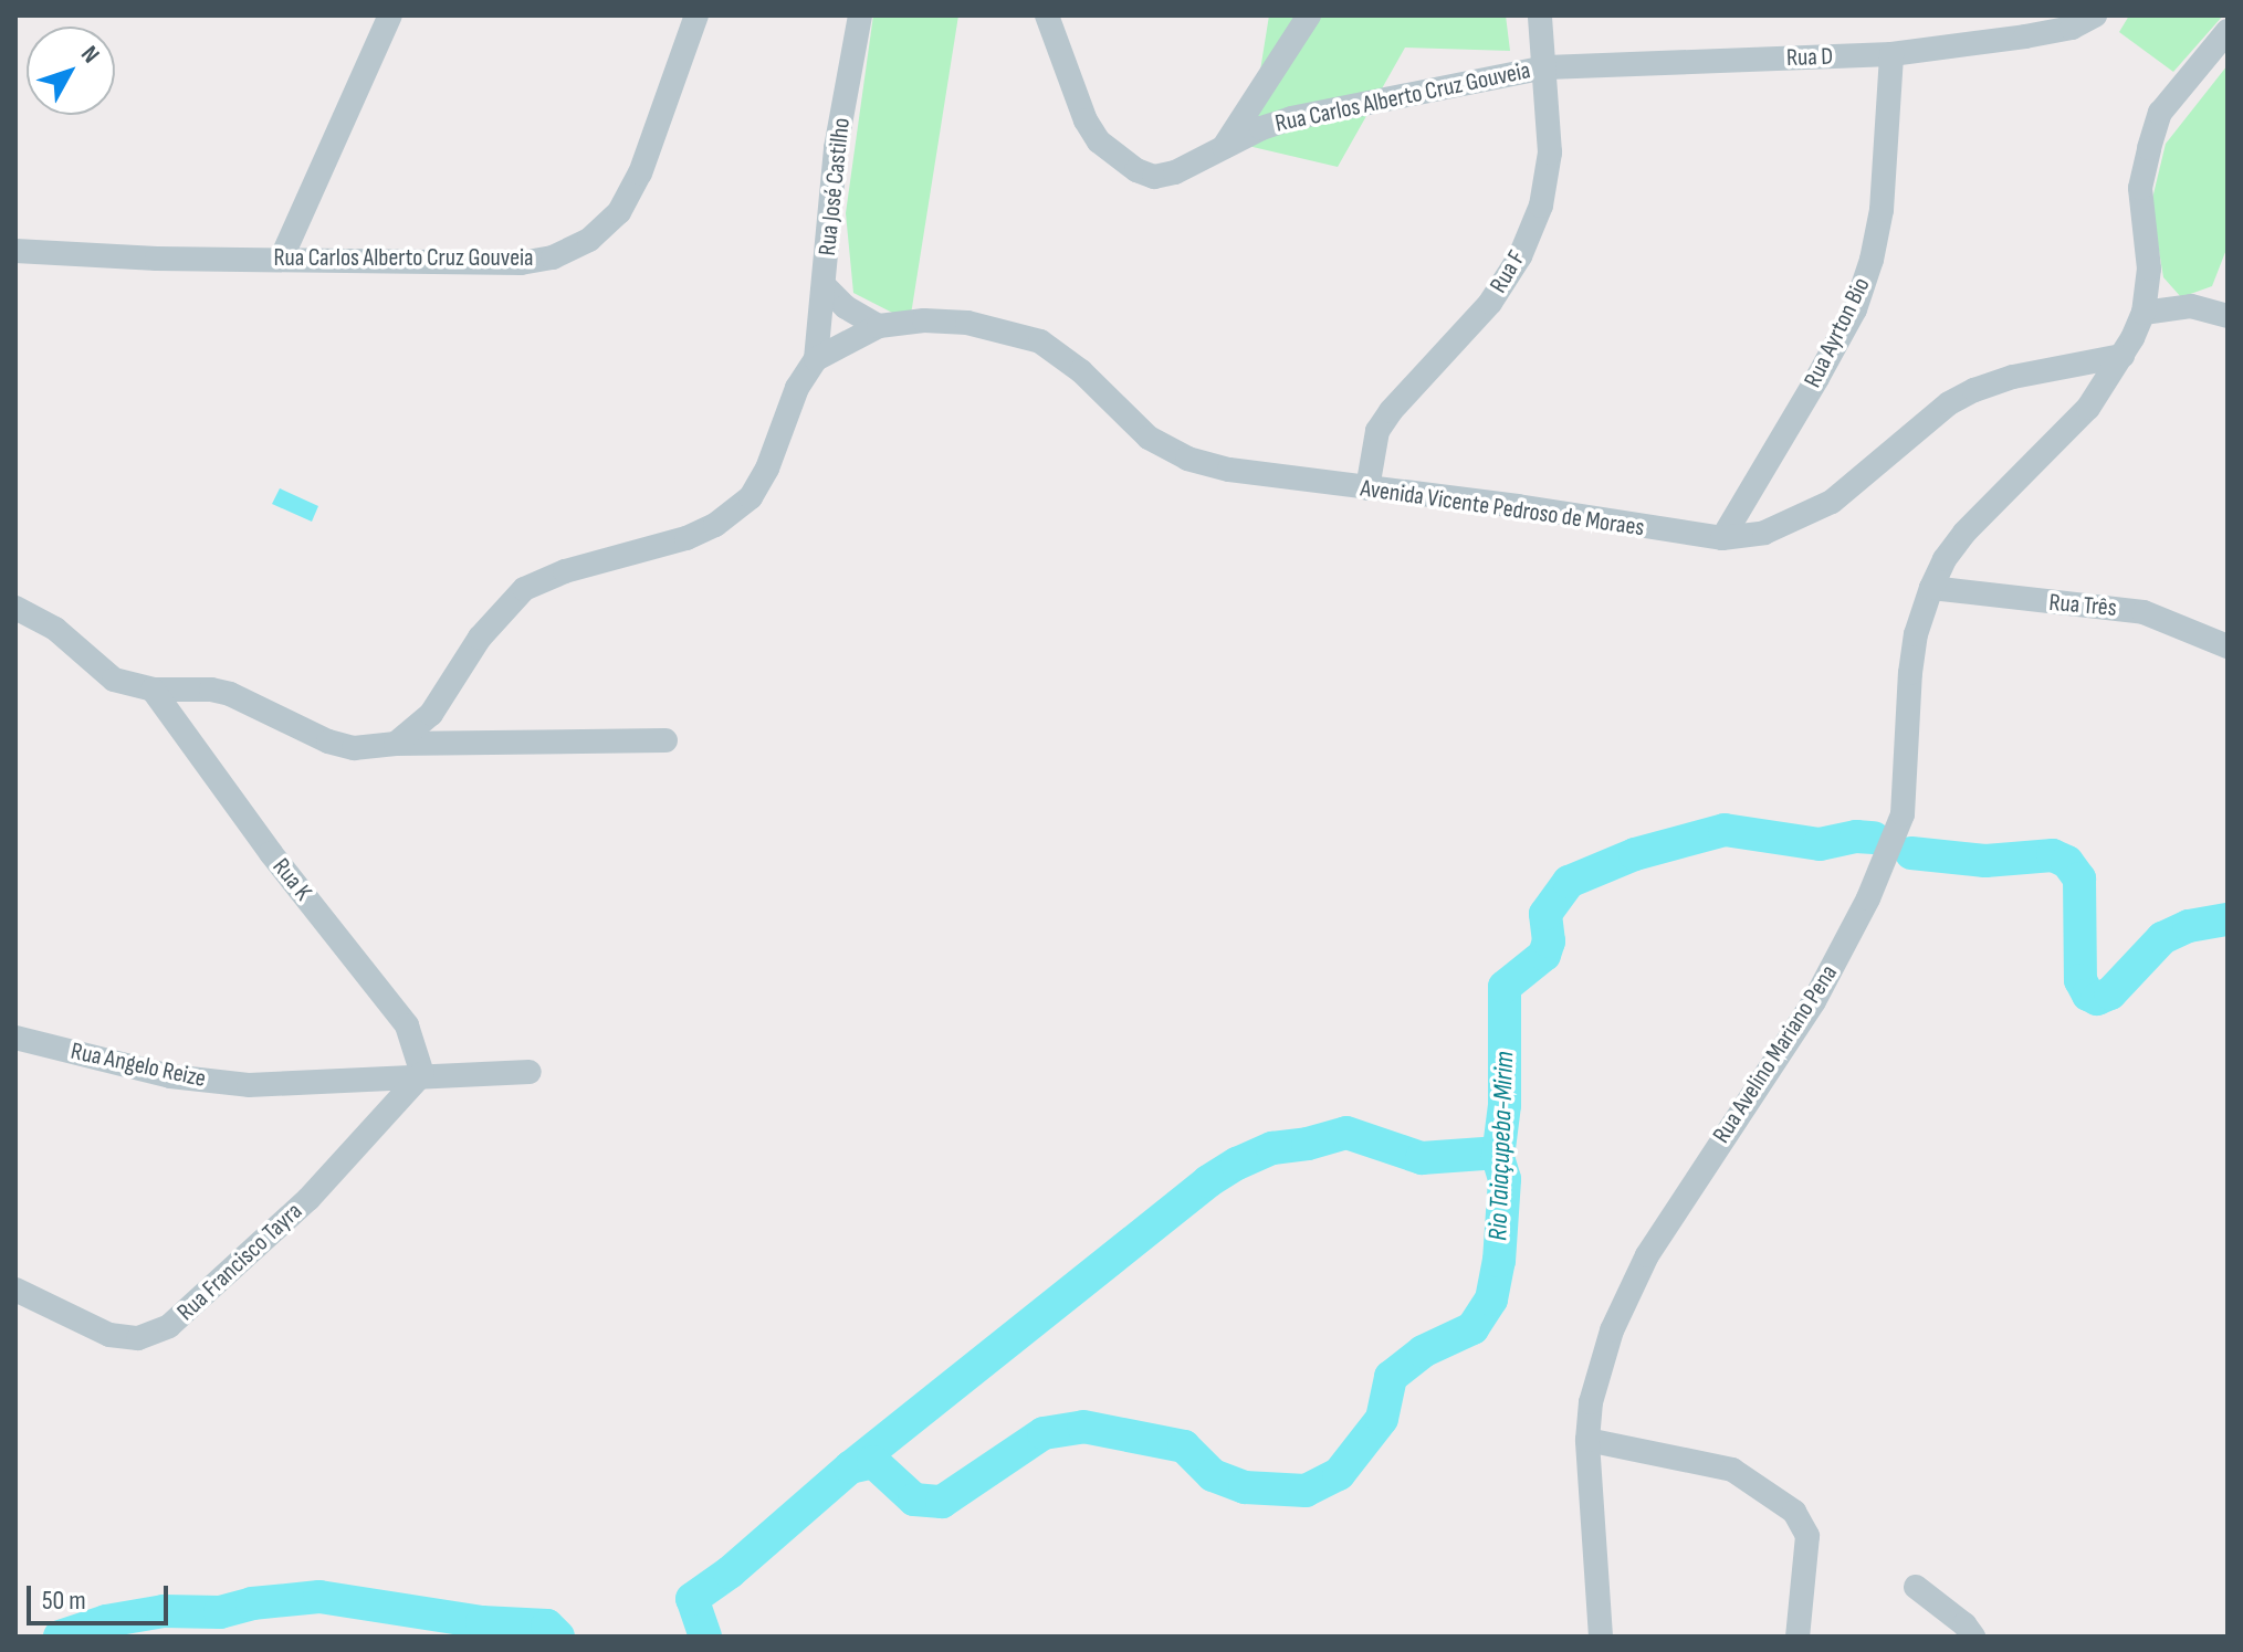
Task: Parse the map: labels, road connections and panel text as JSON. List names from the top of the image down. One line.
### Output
{"streets":{"street":["Rua D","Rua Carlos Alberto Cruz Gouveia","Rua José Castilho","Rua F","Rua Ayrton Bio","Avenida Vicente Pedroso de Moraes","Rua Três","Rua K","Rua Avelino Mariano Pena","Rua Angelo Reize","Rua Francisco Tayra"]},"crossings":[["Rua D","Rua Carlos Alberto Cruz Gouveia"],["Rua D","Rua F"],["Rua D","Rua Ayrton Bio"],["Rua Carlos Alberto Cruz Gouveia","Rua F"],["Rua José Castilho","Avenida Vicente Pedroso de Moraes"],["Rua F","Avenida Vicente Pedroso de Moraes"],["Rua Ayrton Bio","Avenida Vicente Pedroso de Moraes"],["Avenida Vicente Pedroso de Moraes","Rua Avelino Mariano Pena"],["Rua Três","Rua Avelino Mariano Pena"],["Rua K","Rua Angelo Reize"],["Rua K","Rua Francisco Tayra"],["Rua Angelo Reize","Rua Francisco Tayra"]],"water":["Rio Taiaçupeba-Mirim"],"scale_bar":"50 m","north":"top right"}
